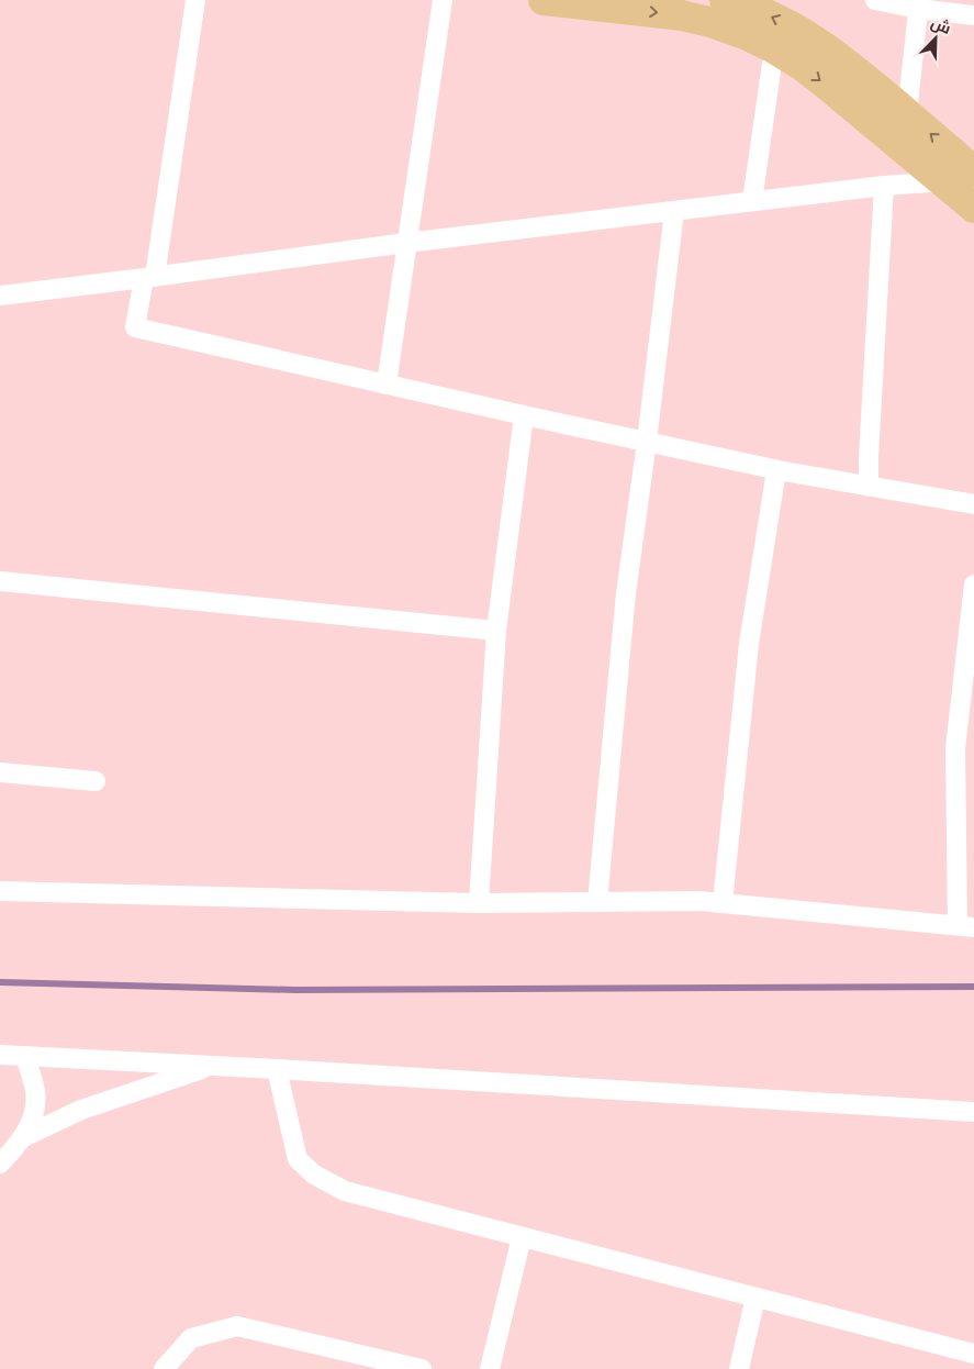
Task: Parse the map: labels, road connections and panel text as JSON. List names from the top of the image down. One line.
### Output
{"north":"top right"}
